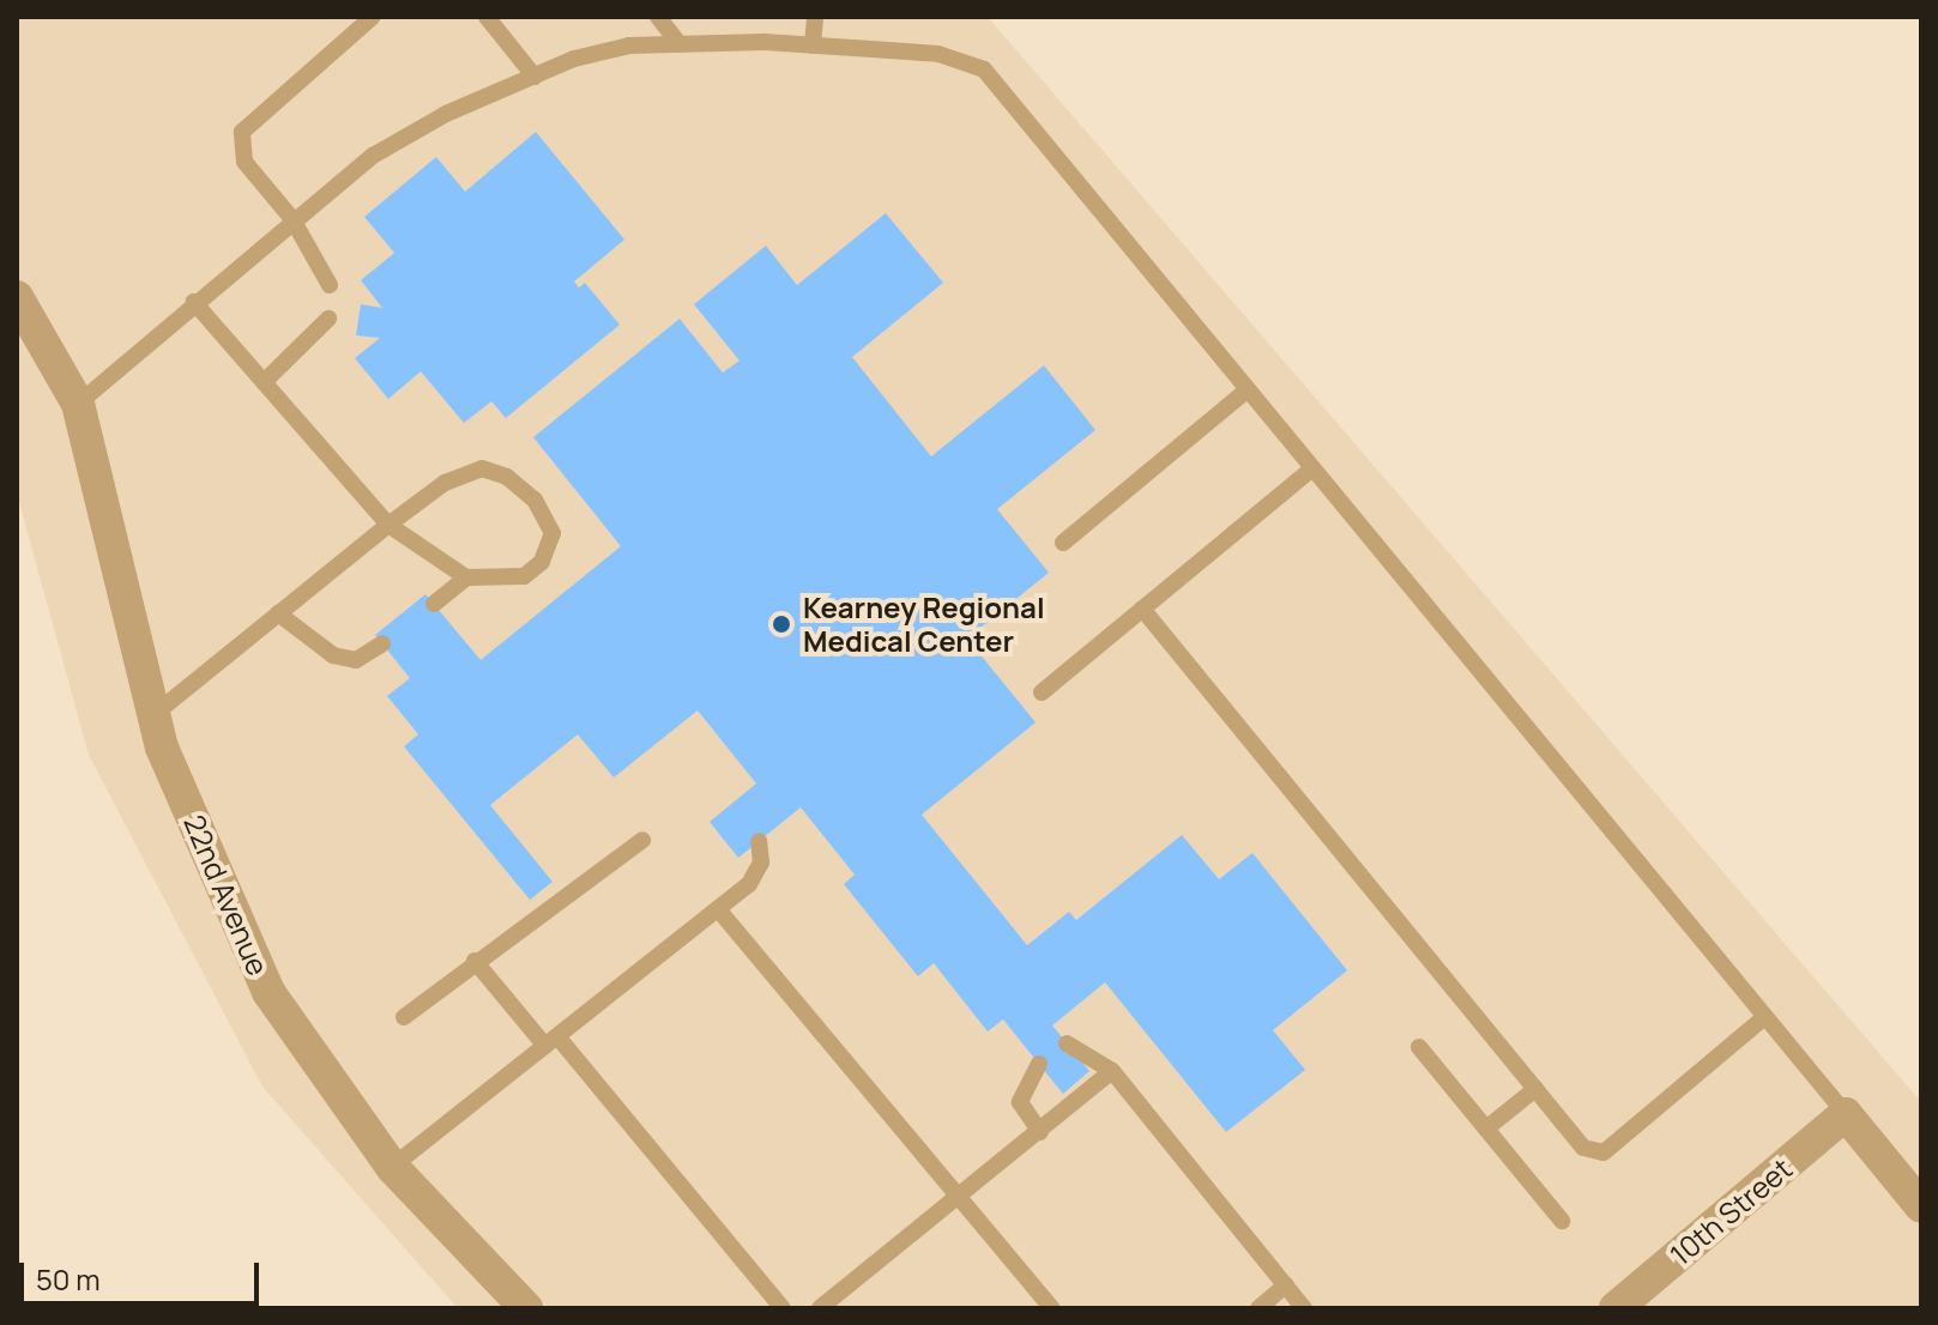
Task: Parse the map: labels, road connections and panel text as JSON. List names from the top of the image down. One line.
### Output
{"streets":{"street":["22nd Avenue","10th Street"]},"places":["Kearney Regional Medical Center"],"scale_bar":"50 m"}
